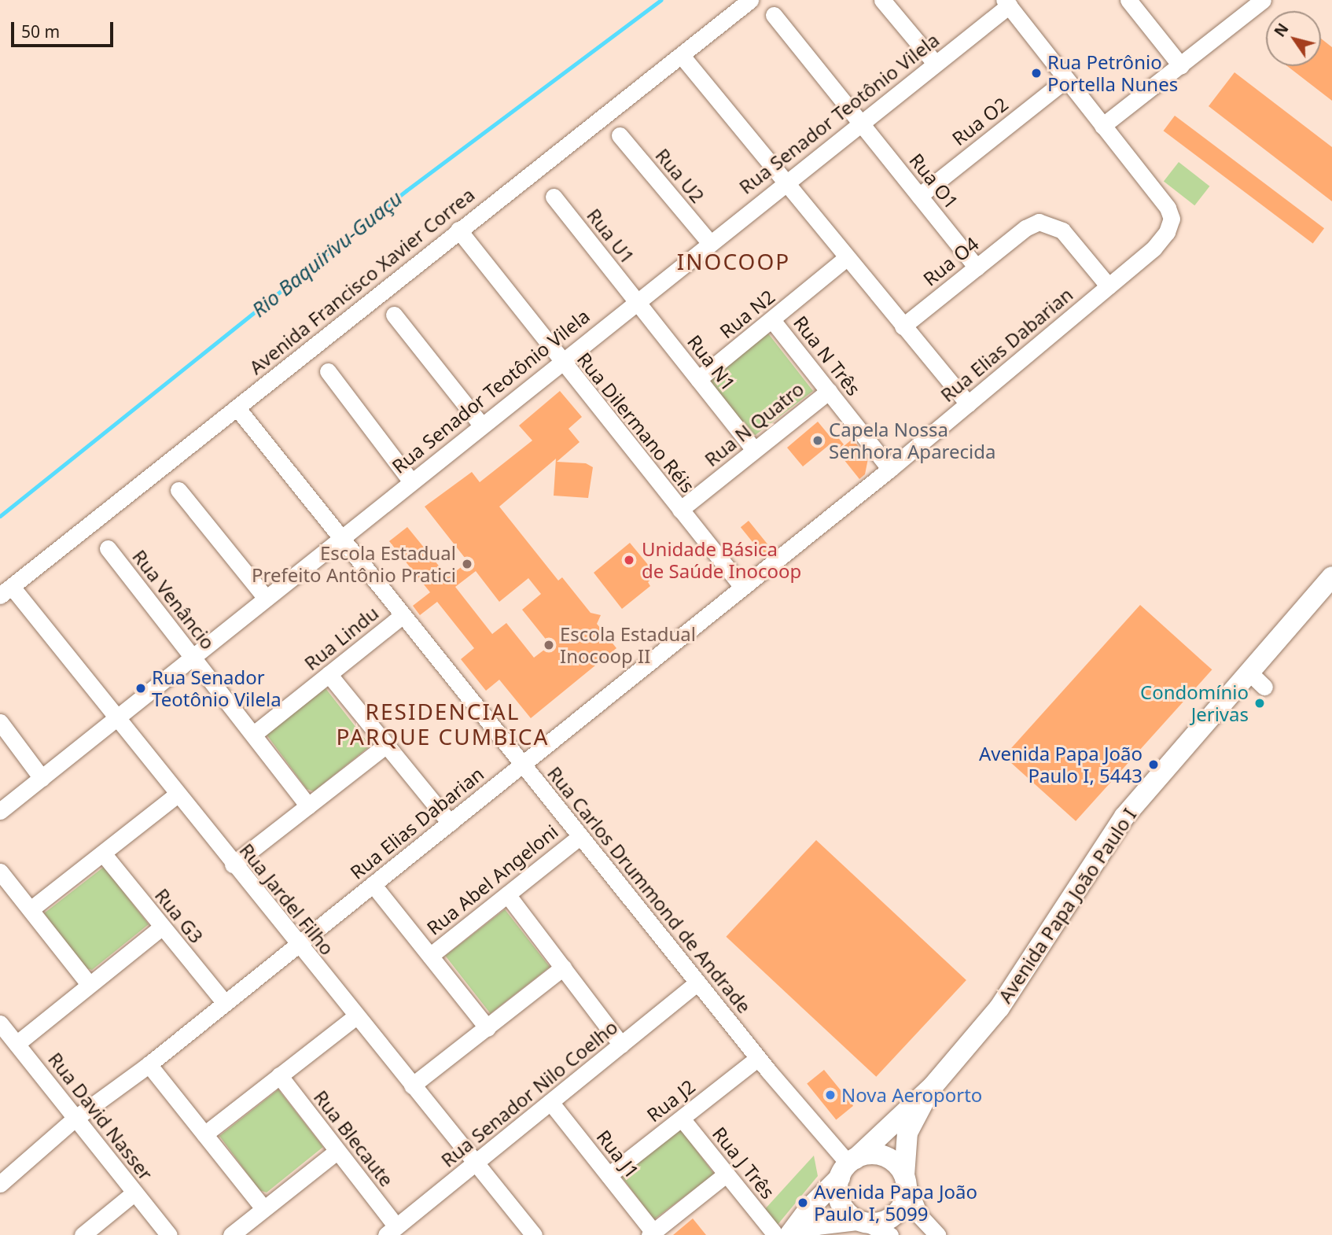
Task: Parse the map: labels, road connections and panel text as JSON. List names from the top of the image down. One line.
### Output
{"streets":{"main road":["Avenida Papa João Paulo I"],"street":["Rua Senador Teotônio Vilela","Rua O2","Rua U2","Rua O1","Rua U1","Rua O4","Avenida Francisco Xavier Correa","Rua N2","Rua Elias Dabarian","Rua N Três","Rua N1","Rua Dilermano Réis","Rua N Quatro","Rua Venâncio","Rua Lindu","Rua Abel Angeloni","Rua Carlos Drummond de Andrade","Rua Jardel Filho","Rua G3","Rua Senador Nilo Coelho","Rua J2","Rua David Nasser","Rua Blecaute","Rua J1","Rua J Três"]},"crossings":[["Rua Senador Teotônio Vilela","Rua U2"],["Rua Senador Teotônio Vilela","Rua O1"],["Rua Senador Teotônio Vilela","Rua U1"],["Rua Senador Teotônio Vilela","Rua N1"],["Rua Senador Teotônio Vilela","Rua Dilermano Réis"],["Rua Senador Teotônio Vilela","Rua Venâncio"],["Rua Senador Teotônio Vilela","Rua Carlos Drummond de Andrade"],["Rua Senador Teotônio Vilela","Rua Jardel Filho"],["Rua O2","Rua O1"],["Rua O1","Rua O4"],["Rua U1","Rua N1"],["Rua O4","Rua Elias Dabarian"],["Avenida Francisco Xavier Correa","Rua Dilermano Réis"],["Avenida Francisco Xavier Correa","Rua Carlos Drummond de Andrade"],["Avenida Francisco Xavier Correa","Rua Jardel Filho"],["Rua N2","Rua N Três"],["Rua N2","Rua N1"],["Rua Elias Dabarian","Rua N Três"],["Rua Elias Dabarian","Rua Dilermano Réis"],["Rua Elias Dabarian","Rua Carlos Drummond de Andrade"],["Rua Elias Dabarian","Rua Jardel Filho"],["Rua Elias Dabarian","Rua G3"],["Rua Elias Dabarian","Rua David Nasser"],["Rua N Três","Rua N Quatro"],["Rua N1","Rua N Quatro"],["Rua Dilermano Réis","Rua N Quatro"],["Rua Venâncio","Rua Lindu"],["Rua Lindu","Rua Carlos Drummond de Andrade"],["Rua Abel Angeloni","Rua Carlos Drummond de Andrade"],["Rua Carlos Drummond de Andrade","Avenida Papa João Paulo I"],["Rua Carlos Drummond de Andrade","Rua Senador Nilo Coelho"],["Rua Carlos Drummond de Andrade","Rua J2"],["Rua Jardel Filho","Rua Senador Nilo Coelho"],["Avenida Papa João Paulo I","Rua J Três"],["Rua Senador Nilo Coelho","Rua Blecaute"],["Rua Senador Nilo Coelho","Rua J1"],["Rua J2","Rua J1"],["Rua J2","Rua J Três"]],"districts":["INOCOOP","RESIDENCIAL PARQUE CUMBICA"],"water":["Rio Baquirivu-Guaçu"],"places":["Rua Petrônio Portella Nunes","Capela Nossa Senhora Aparecida","Unidade Básica de Saúde Inocoop","Escola Estadual Prefeito Antônio Pratici","Escola Estadual Inocoop II","Rua Senador Teotônio Vilela","Condomínio Jerivas","Avenida Papa João Paulo I, 5443","Nova Aeroporto","Avenida Papa João Paulo I, 5099"],"scale_bar":"50 m","north":"top left"}
